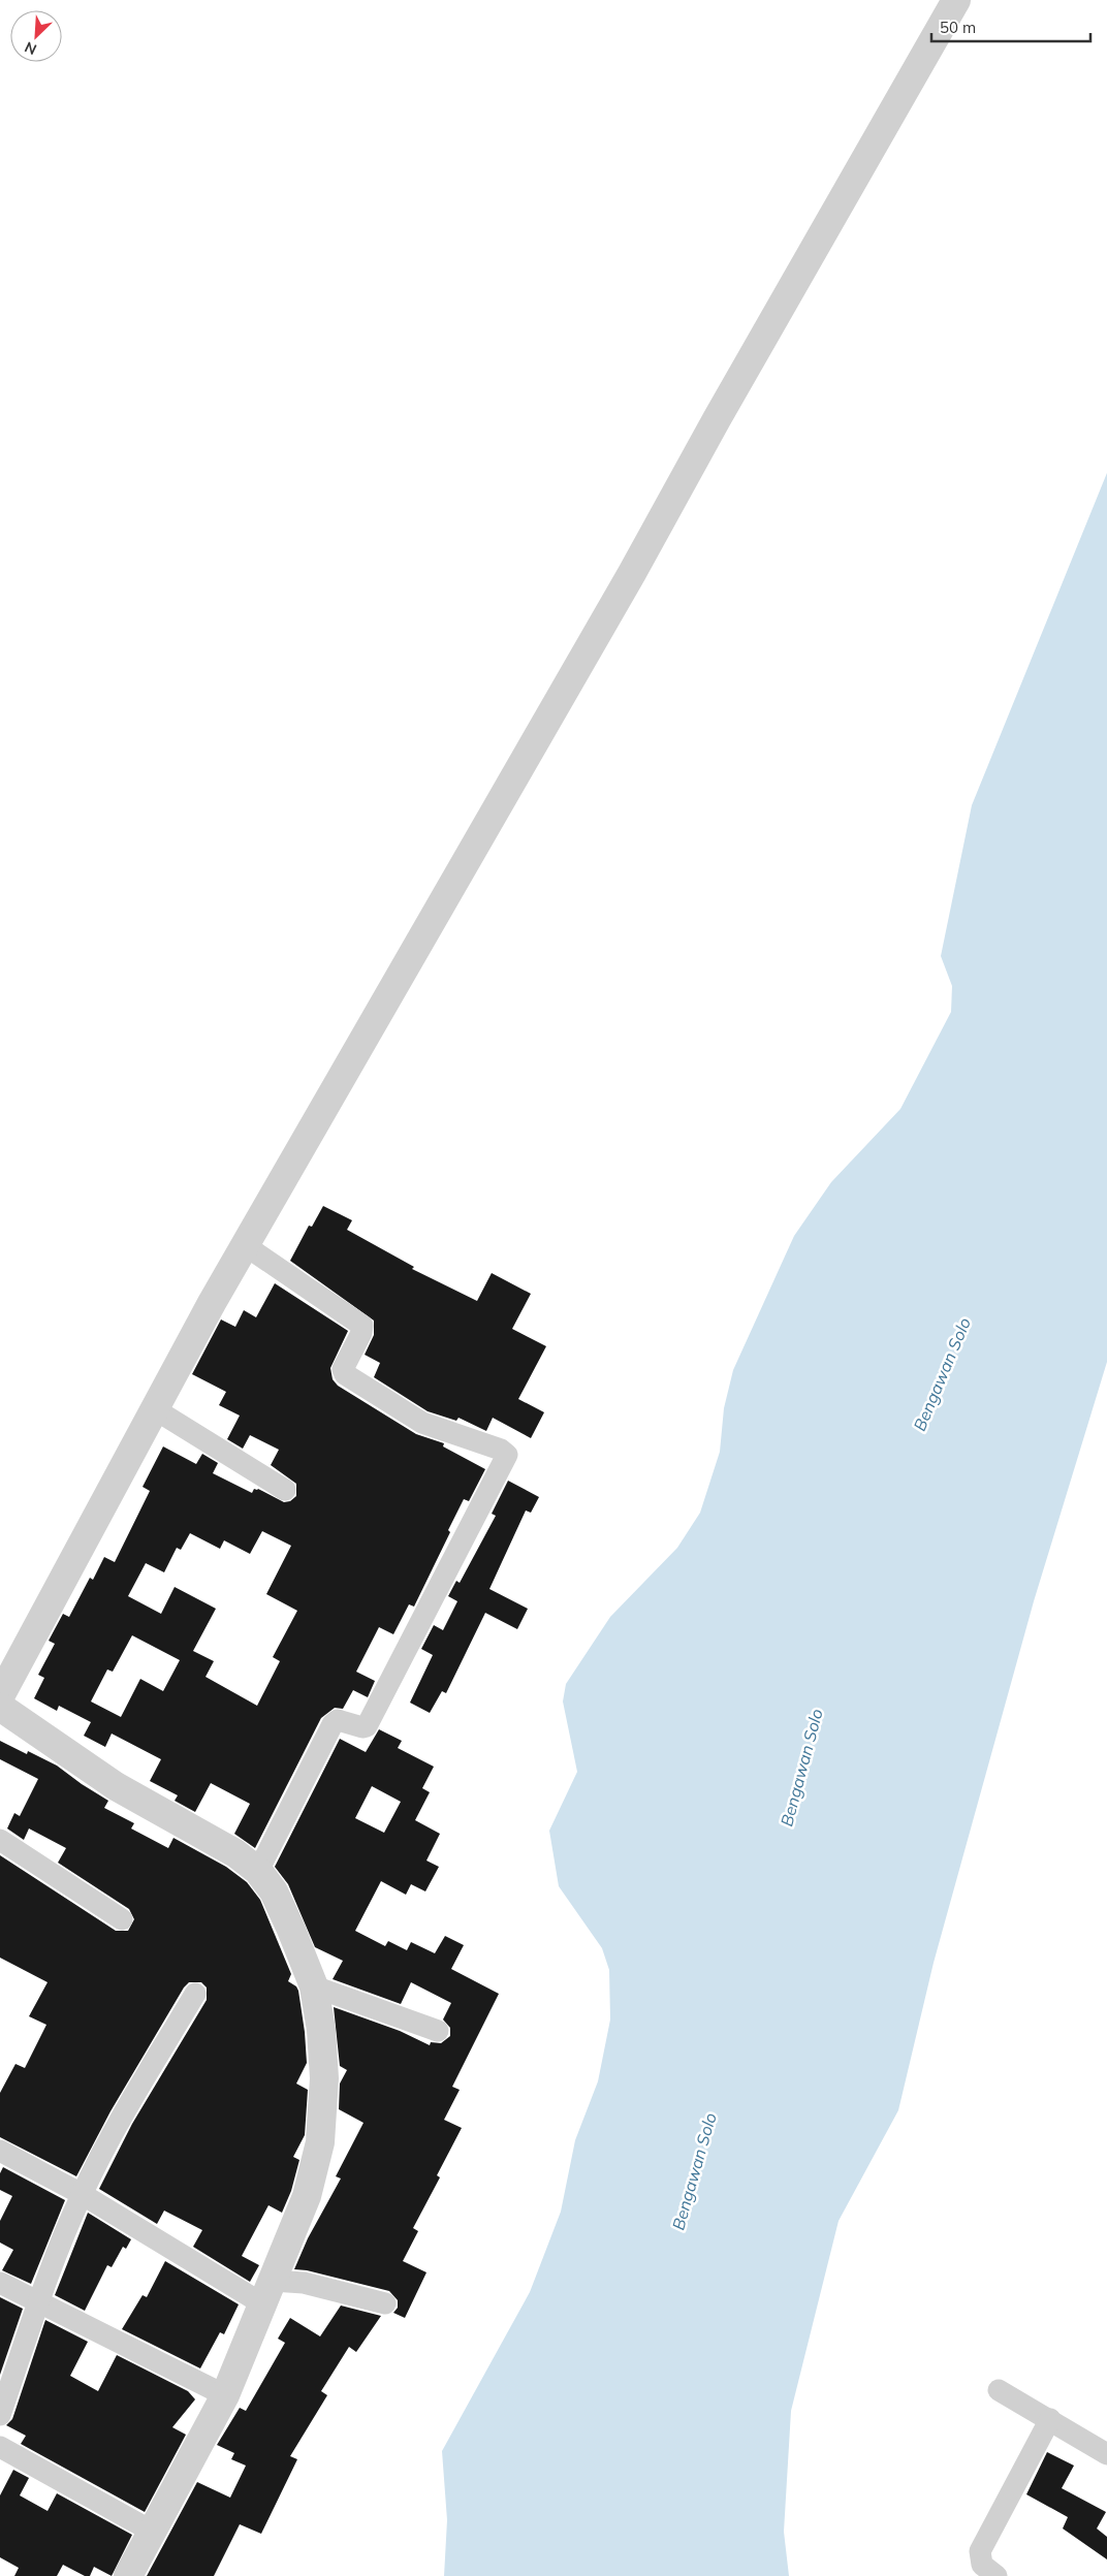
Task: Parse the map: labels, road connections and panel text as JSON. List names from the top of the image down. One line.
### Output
{"water":["Bengawan Solo"],"scale_bar":"50 m","north":"bottom left"}
